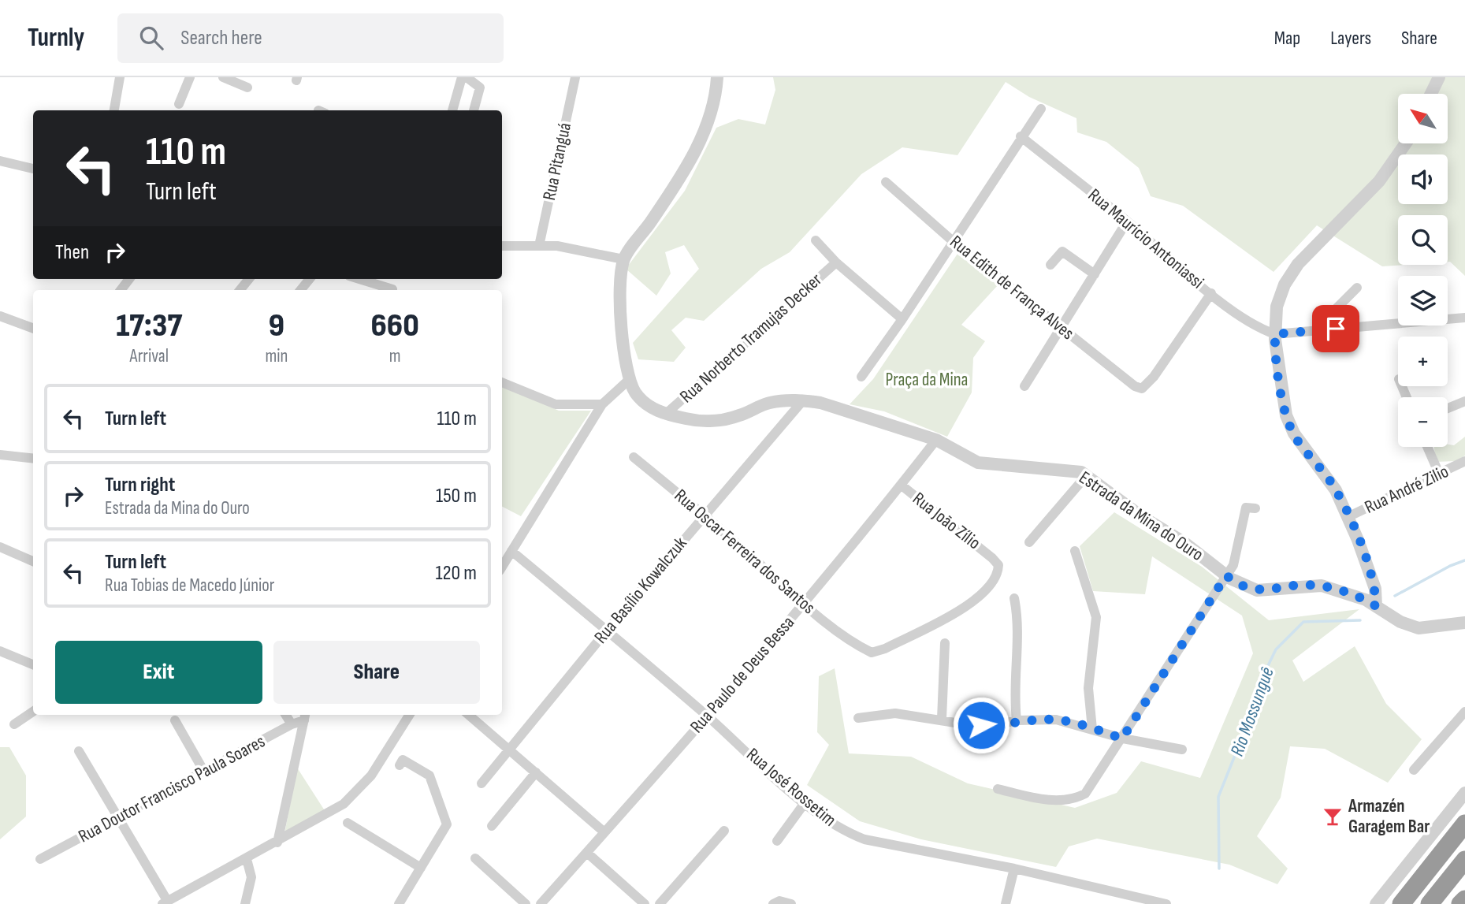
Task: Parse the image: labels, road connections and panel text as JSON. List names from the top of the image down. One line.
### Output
{"streets":{"street":["Rua Pitanguá","Rua Maurício Antoniassi","Rua Edith de França Alves","Rua Norberto Tramujas Decker","Rua André Zilio","Estrada da Mina do Ouro","Rua João Zílio","Rua Oscar Ferreira dos Santos","Rua Basílio Kowalczuk","Rua Paulo de Deus Bessa","Rua José Rossetim","Rua Doutor Francisco Paula Soares"]},"crossings":[["Rua Maurício Antoniassi","Rua Edith de França Alves"],["Rua Norberto Tramujas Decker","Estrada da Mina do Ouro"],["Estrada da Mina do Ouro","Rua Basílio Kowalczuk"],["Estrada da Mina do Ouro","Rua Paulo de Deus Bessa"],["Rua João Zílio","Rua Oscar Ferreira dos Santos"],["Rua João Zílio","Rua Paulo de Deus Bessa"],["Rua Oscar Ferreira dos Santos","Rua Basílio Kowalczuk"],["Rua Oscar Ferreira dos Santos","Rua Paulo de Deus Bessa"],["Rua Basílio Kowalczuk","Rua José Rossetim"],["Rua Paulo de Deus Bessa","Rua José Rossetim"]],"water":["Rio Mossunguê"],"parks":["Praça da Mina"],"places":{"bar":["Armazén Garagem Bar"]},"north":"top left","page":{"header":"Turnly","search":"Search here","nav":["Map","Layers","Share"],"map_buttons":["+","−"],"turn":["110 m","Turn left"],"then":"Then","eta":["17:37","Arrival","9","min","660","m"],"list":[{"name":"Turn left","value":"110 m"},{"name":"Turn right","note":"Estrada da Mina do Ouro","value":"150 m"},{"name":"Turn left","note":"Rua Tobias de Macedo Júnior","value":"120 m"}],"buttons":["Exit","Share"]}}
